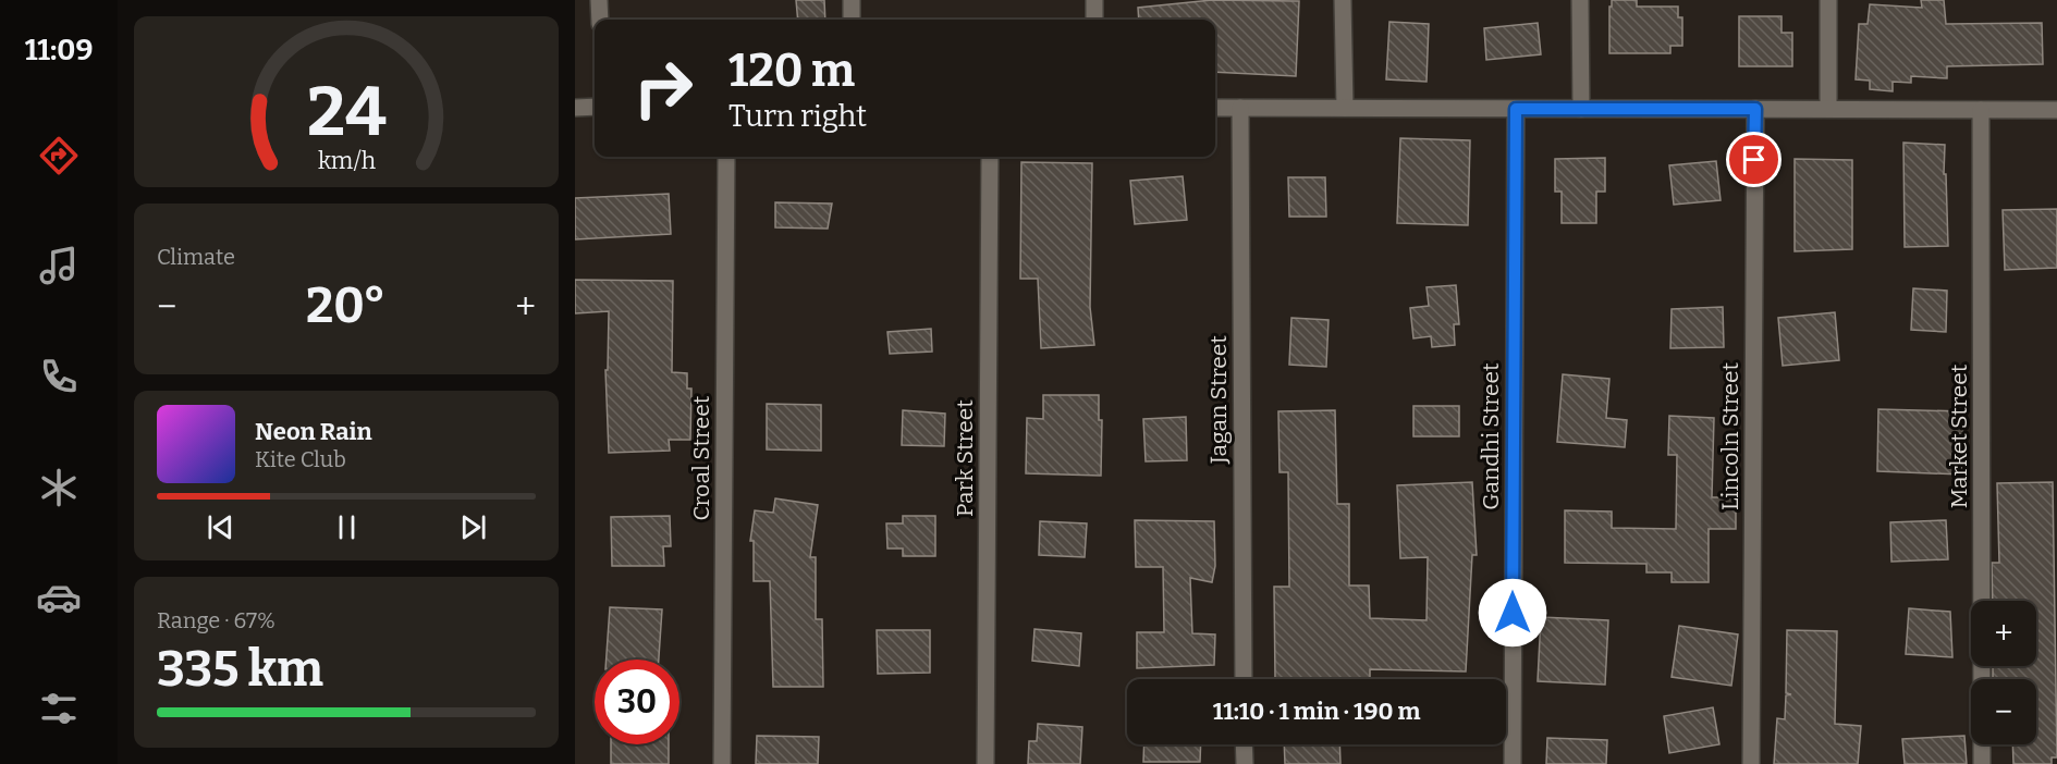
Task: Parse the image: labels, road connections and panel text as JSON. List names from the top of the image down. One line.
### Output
{"streets":{"street":["Jagan Street","Gandhi Street","Lincoln Street","Market Street","Croal Street","Park Street"]},"page":{"tabs":"11:09","turn":["120 m","Turn right"],"tile":["Climate",["Range · 67%","335 km"]],"heat":["−","20°","+"],"song":["Neon Rain","Kite Club"],"map_buttons":["+","−"],"limit":"30","trip":"11:10 · 1 min · 190 m","gauge":["24","km/h"]}}
